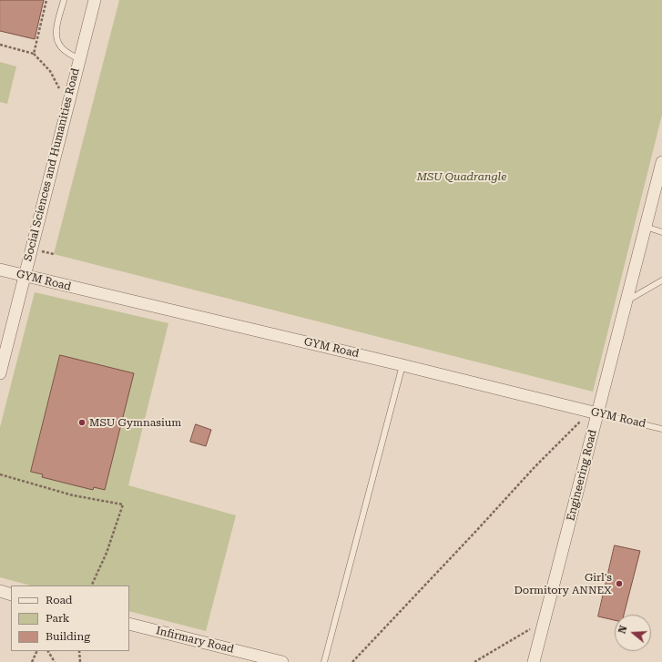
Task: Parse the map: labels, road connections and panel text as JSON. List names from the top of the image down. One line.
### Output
{"streets":{"street":["Social Sciences and Humanities Road","GYM Road","Engineering Road","Infirmary Road"]},"crossings":[["Social Sciences and Humanities Road","GYM Road"],["GYM Road","Engineering Road"]],"parks":["MSU Quadrangle"],"places":["MSU Gymnasium","Girl's Dormitory ANNEX"],"legend":["Road","Park","Building"],"north":"left"}
